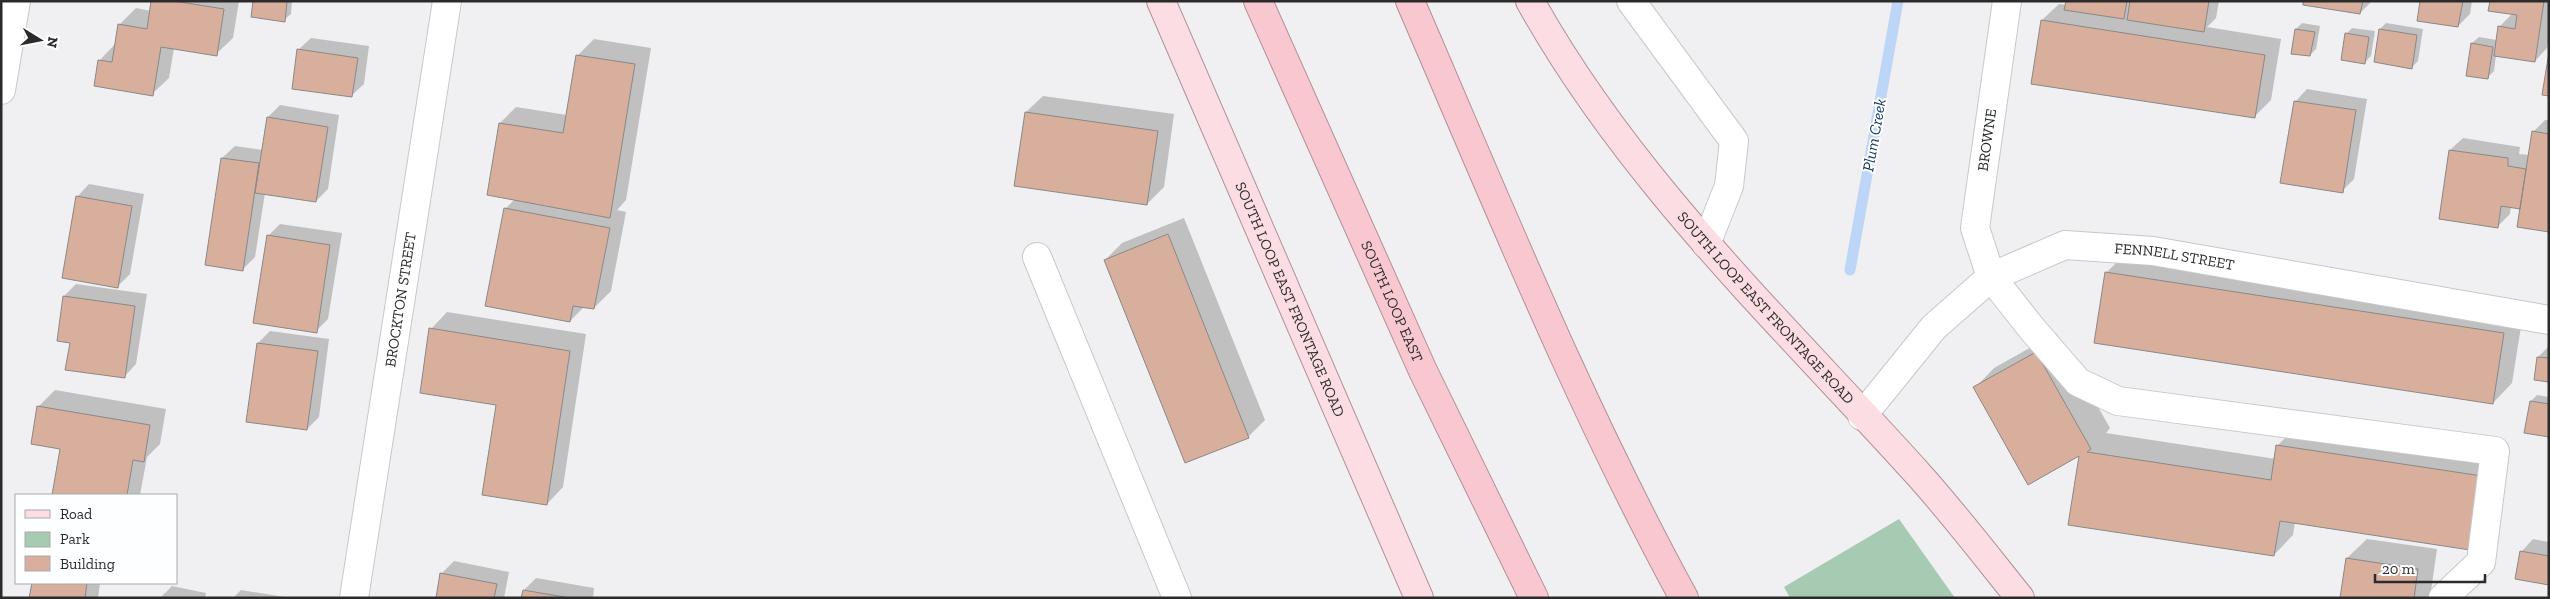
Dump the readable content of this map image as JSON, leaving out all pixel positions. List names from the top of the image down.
{
  "streets": {
    "highway": ["SOUTH LOOP EAST"],
    "main road": ["SOUTH LOOP EAST FRONTAGE ROAD"],
    "street": ["BROWNE", "FENNELL STREET", "BROCKTON STREET"]
  },
  "crossings": [
    ["BROWNE", "FENNELL STREET"],
    ["FENNELL STREET", "SOUTH LOOP EAST FRONTAGE ROAD"]
  ],
  "water": ["Plum Creek"],
  "legend": ["Road", "Park", "Building"],
  "scale_bar": "20 m",
  "north": "right"
}
